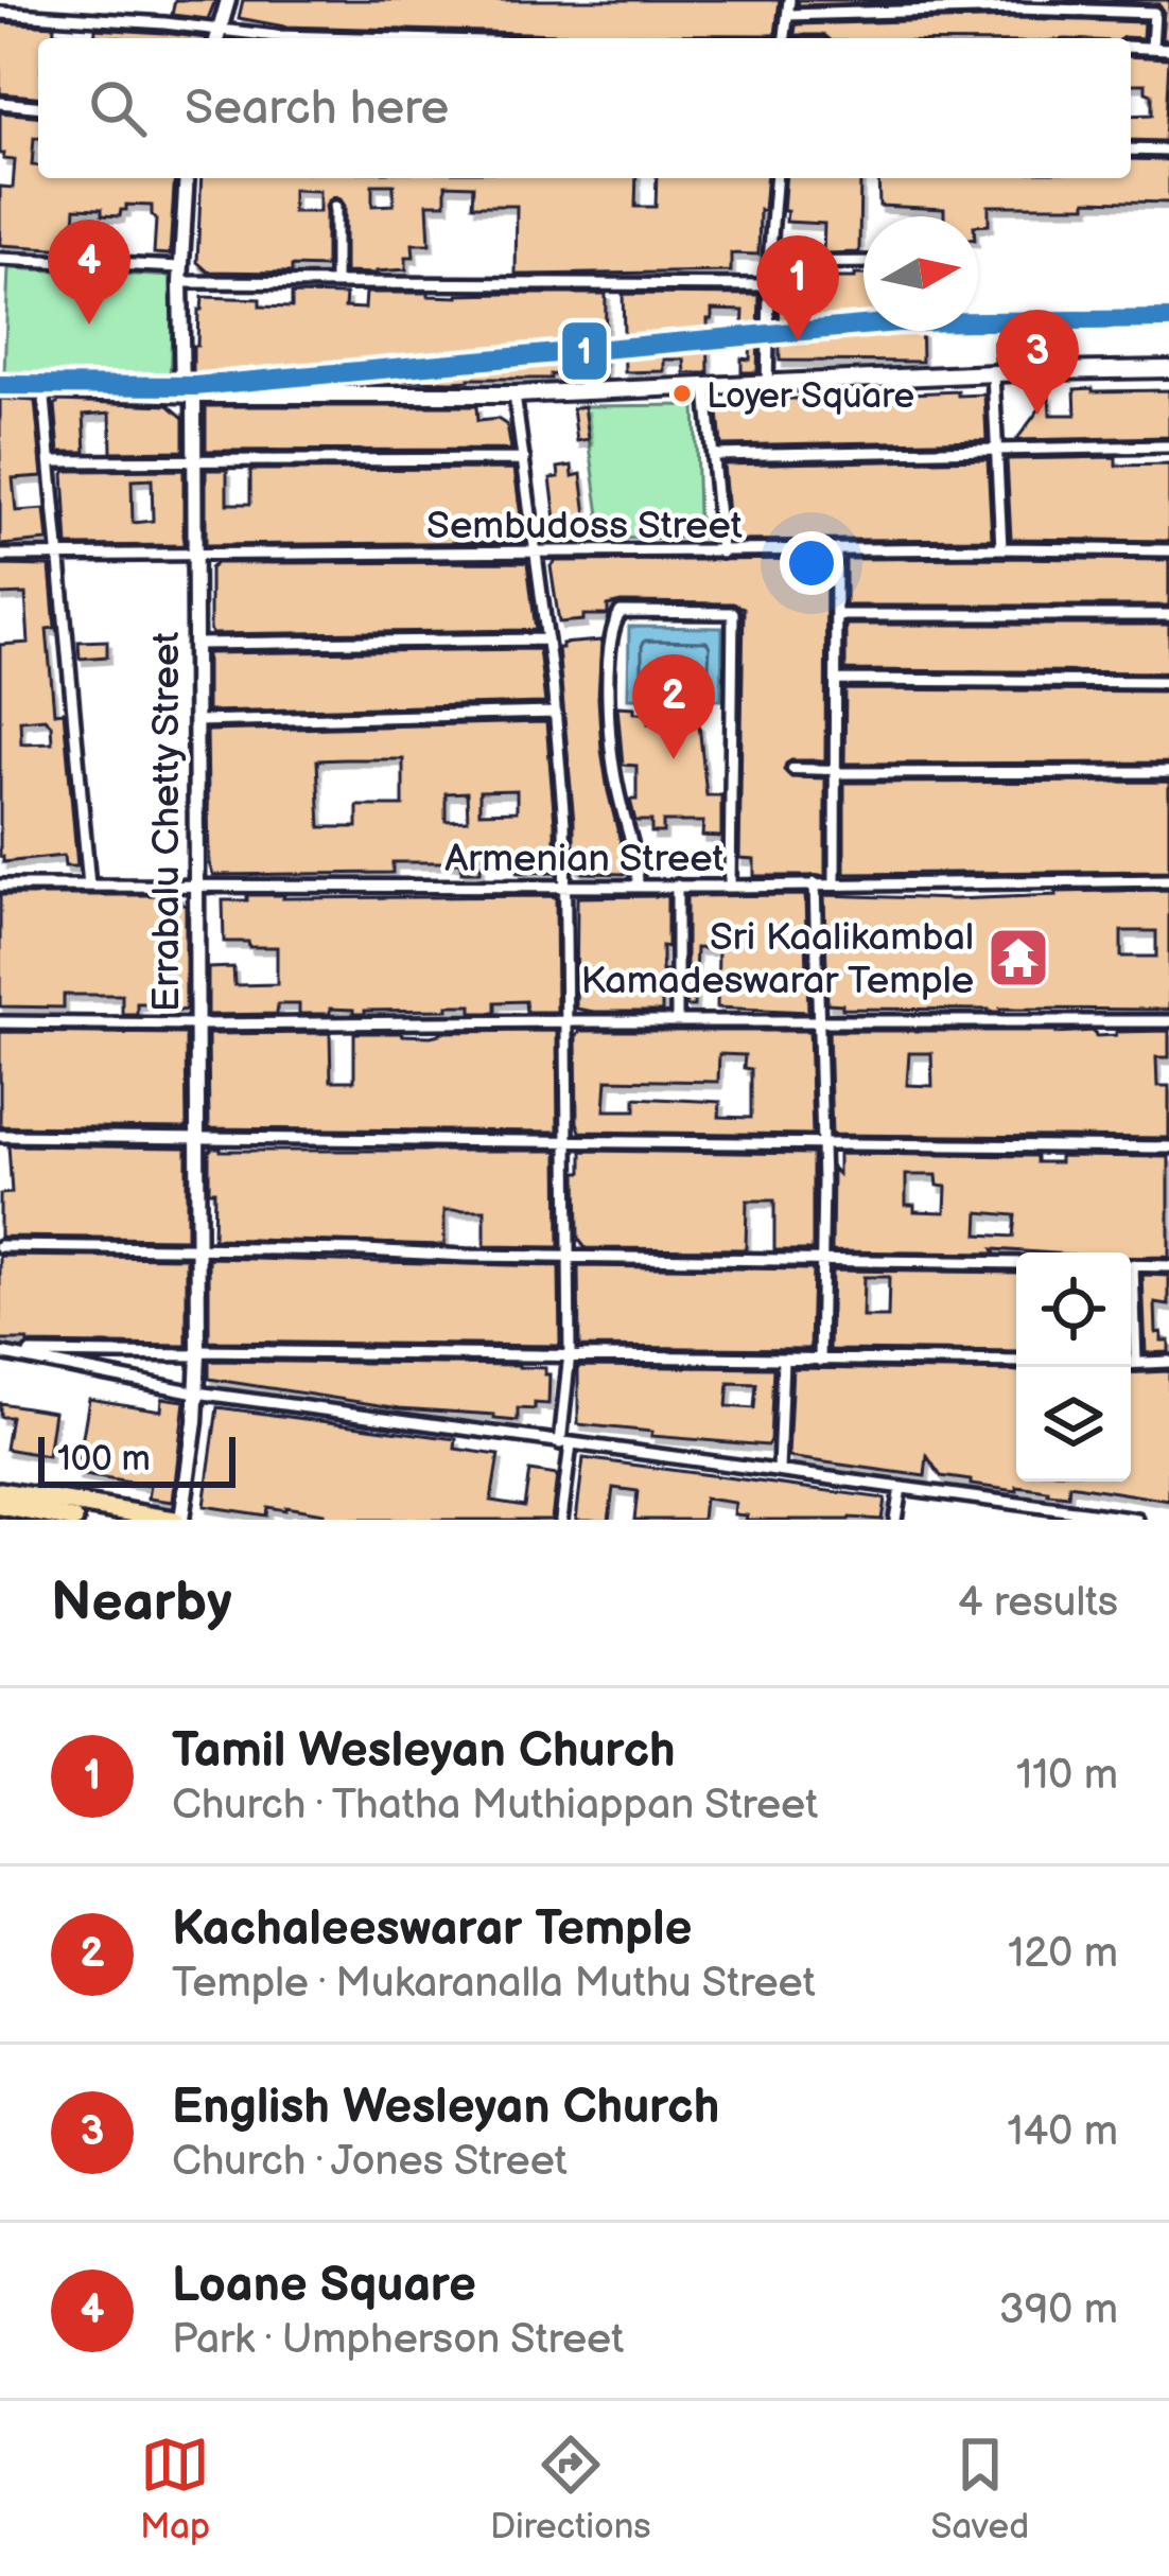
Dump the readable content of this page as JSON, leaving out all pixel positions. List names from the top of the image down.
{
  "streets": {
    "street": ["Sembudoss Street", "Errabalu Chetty Street", "Armenian Street"]
  },
  "crossings": [
    ["Sembudoss Street", "Errabalu Chetty Street"],
    ["Errabalu Chetty Street", "Armenian Street"]
  ],
  "places": {
    "other": ["Loyer Square"],
    "temple": ["Sri Kaalikambal Kamadeswarar Temple"]
  },
  "lines": ["transit line 1"],
  "scale_bar": "100 m",
  "north": "right",
  "page": {
    "search": "Search here",
    "pins": [
      "4",
      "1",
      "3",
      "2"
    ],
    "scale": "100 m",
    "heading": ["Nearby", "4 results"],
    "list": [
      {
        "mark": "1",
        "name": "Tamil Wesleyan Church",
        "note": "Church · Thatha Muthiappan Street",
        "value": "110 m"
      },
      {
        "mark": "2",
        "name": "Kachaleeswarar Temple",
        "note": "Temple · Mukaranalla Muthu Street",
        "value": "120 m"
      },
      {
        "mark": "3",
        "name": "English Wesleyan Church",
        "note": "Church · Jones Street",
        "value": "140 m"
      },
      {
        "mark": "4",
        "name": "Loane Square",
        "note": "Park · Umpherson Street",
        "value": "390 m"
      }
    ],
    "nav": ["Map", "Directions", "Saved"]
  }
}
